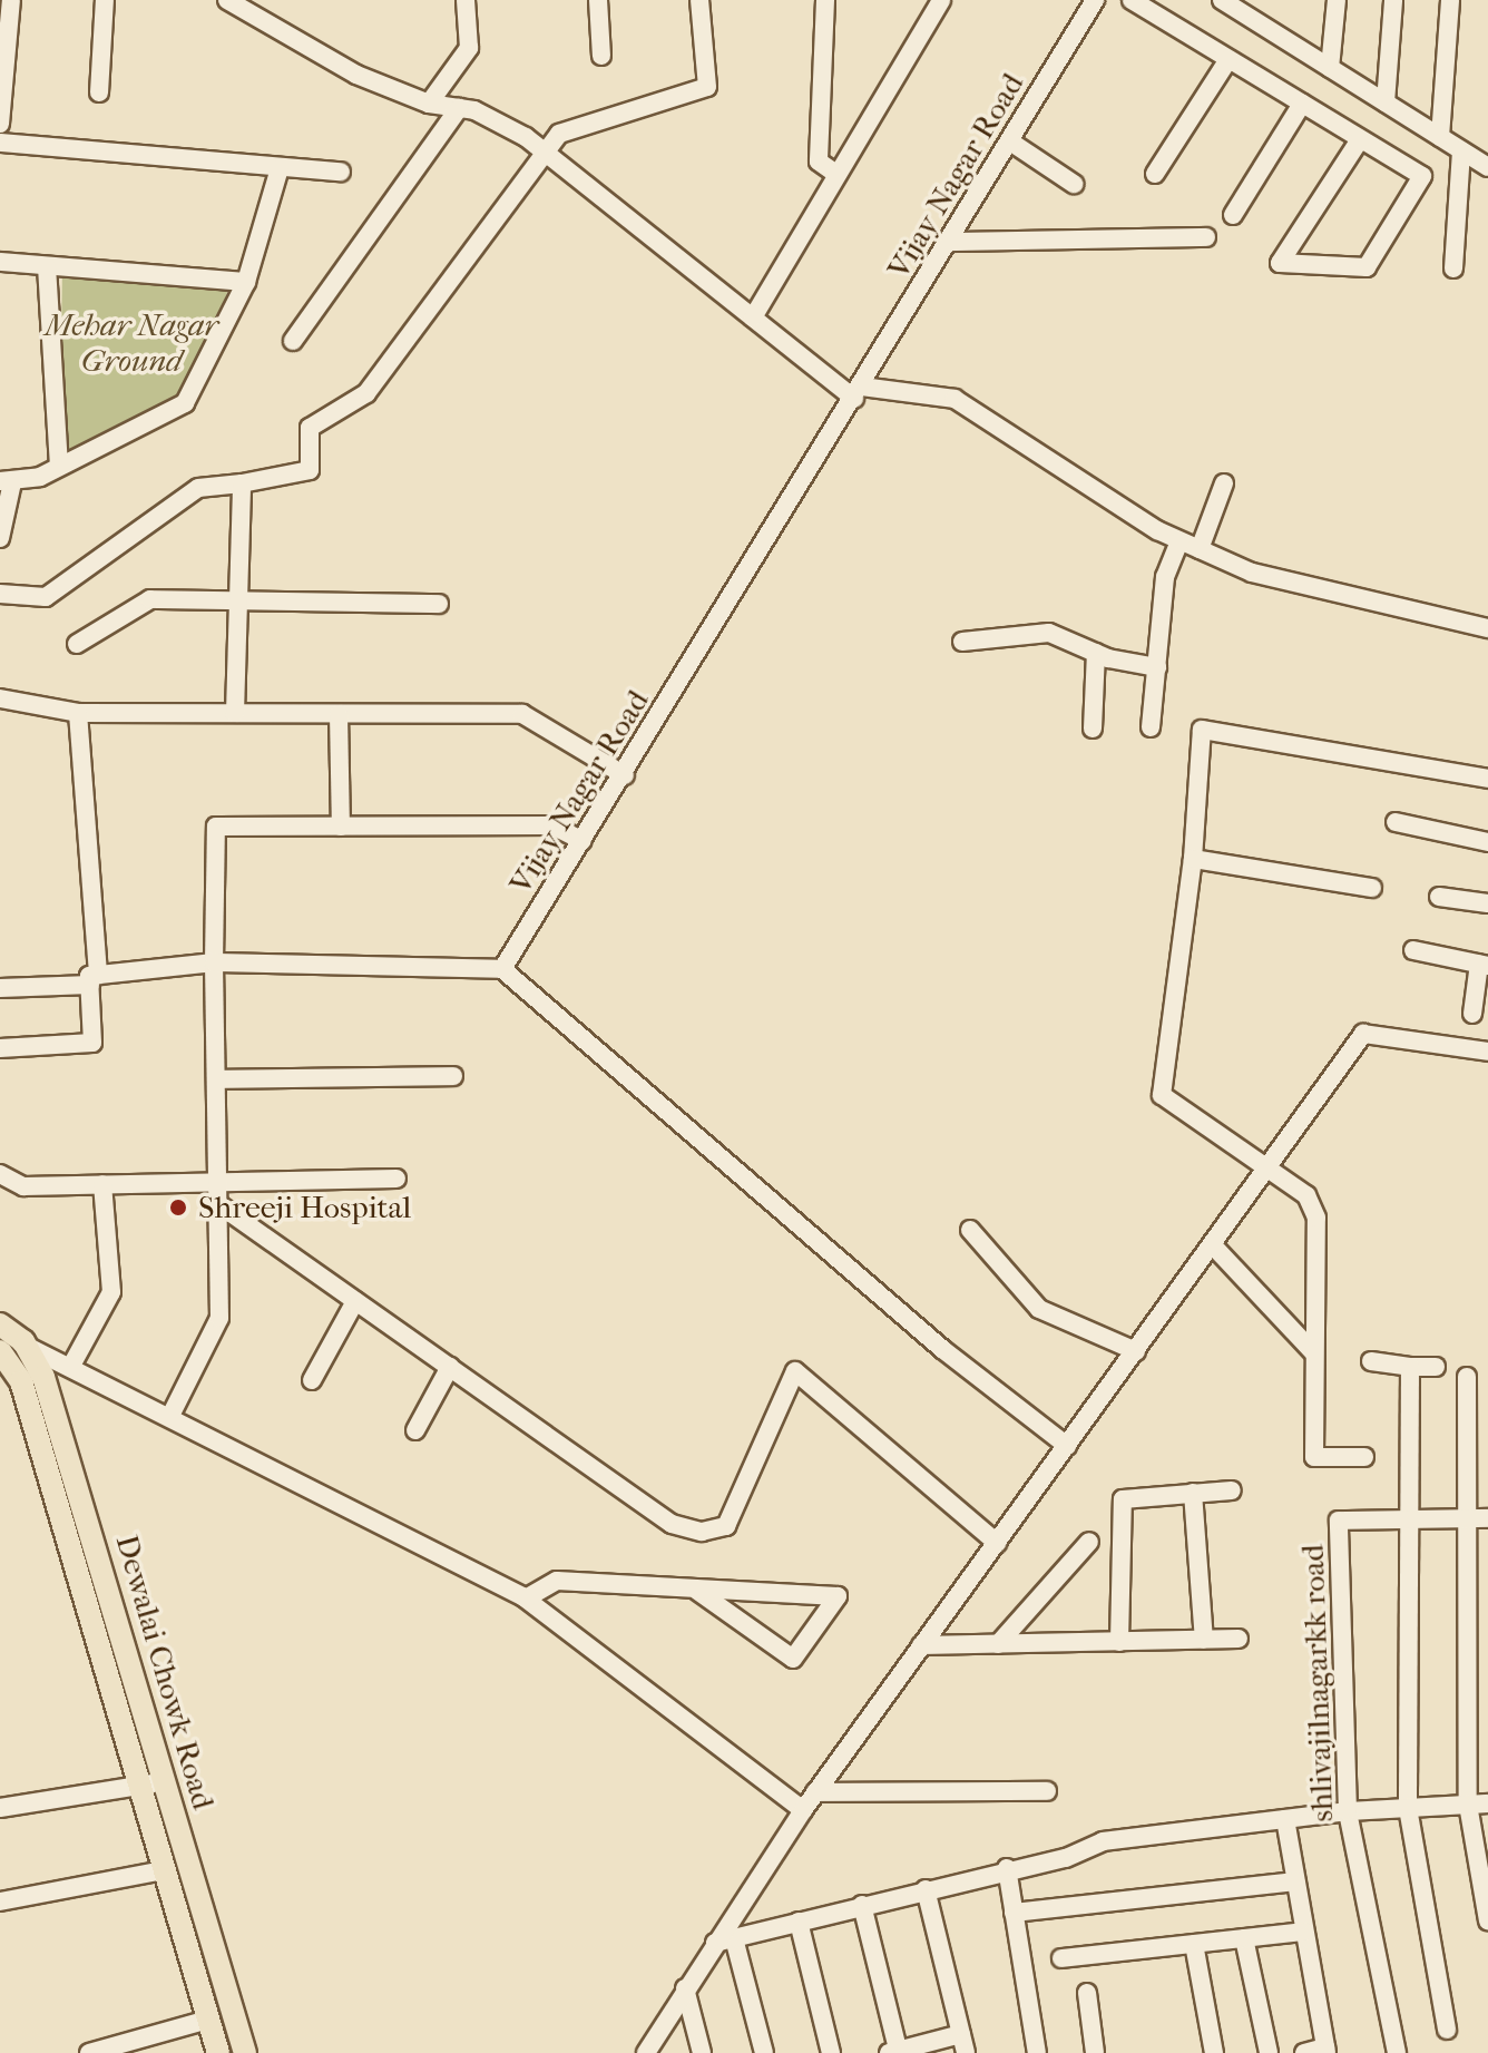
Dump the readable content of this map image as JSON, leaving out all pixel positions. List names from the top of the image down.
{
  "streets": {
    "main road": ["Dewalai Chowk Road"],
    "street": ["Vijay Nagar Road", "shlivajilnagarkk road"]
  },
  "parks": ["Mehar Nagar Ground"],
  "places": ["Shreeji Hospital"]
}
